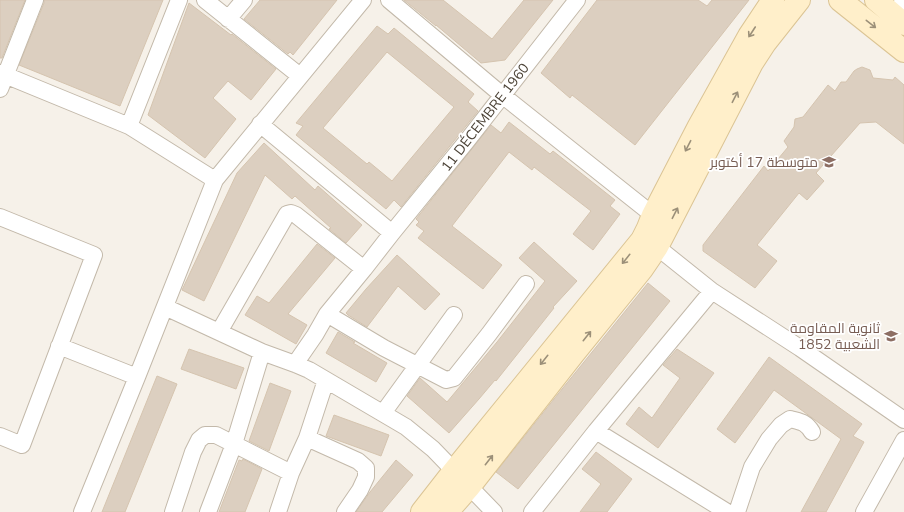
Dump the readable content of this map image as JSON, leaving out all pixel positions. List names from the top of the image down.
{
  "streets": {
    "street": ["11 DÉCEMBRE 1960"]
  },
  "places": {
    "school or university": ["متوسطة 17 أكتوبر", "ثانوية المقاومة الشعبية 1852"]
  }
}
